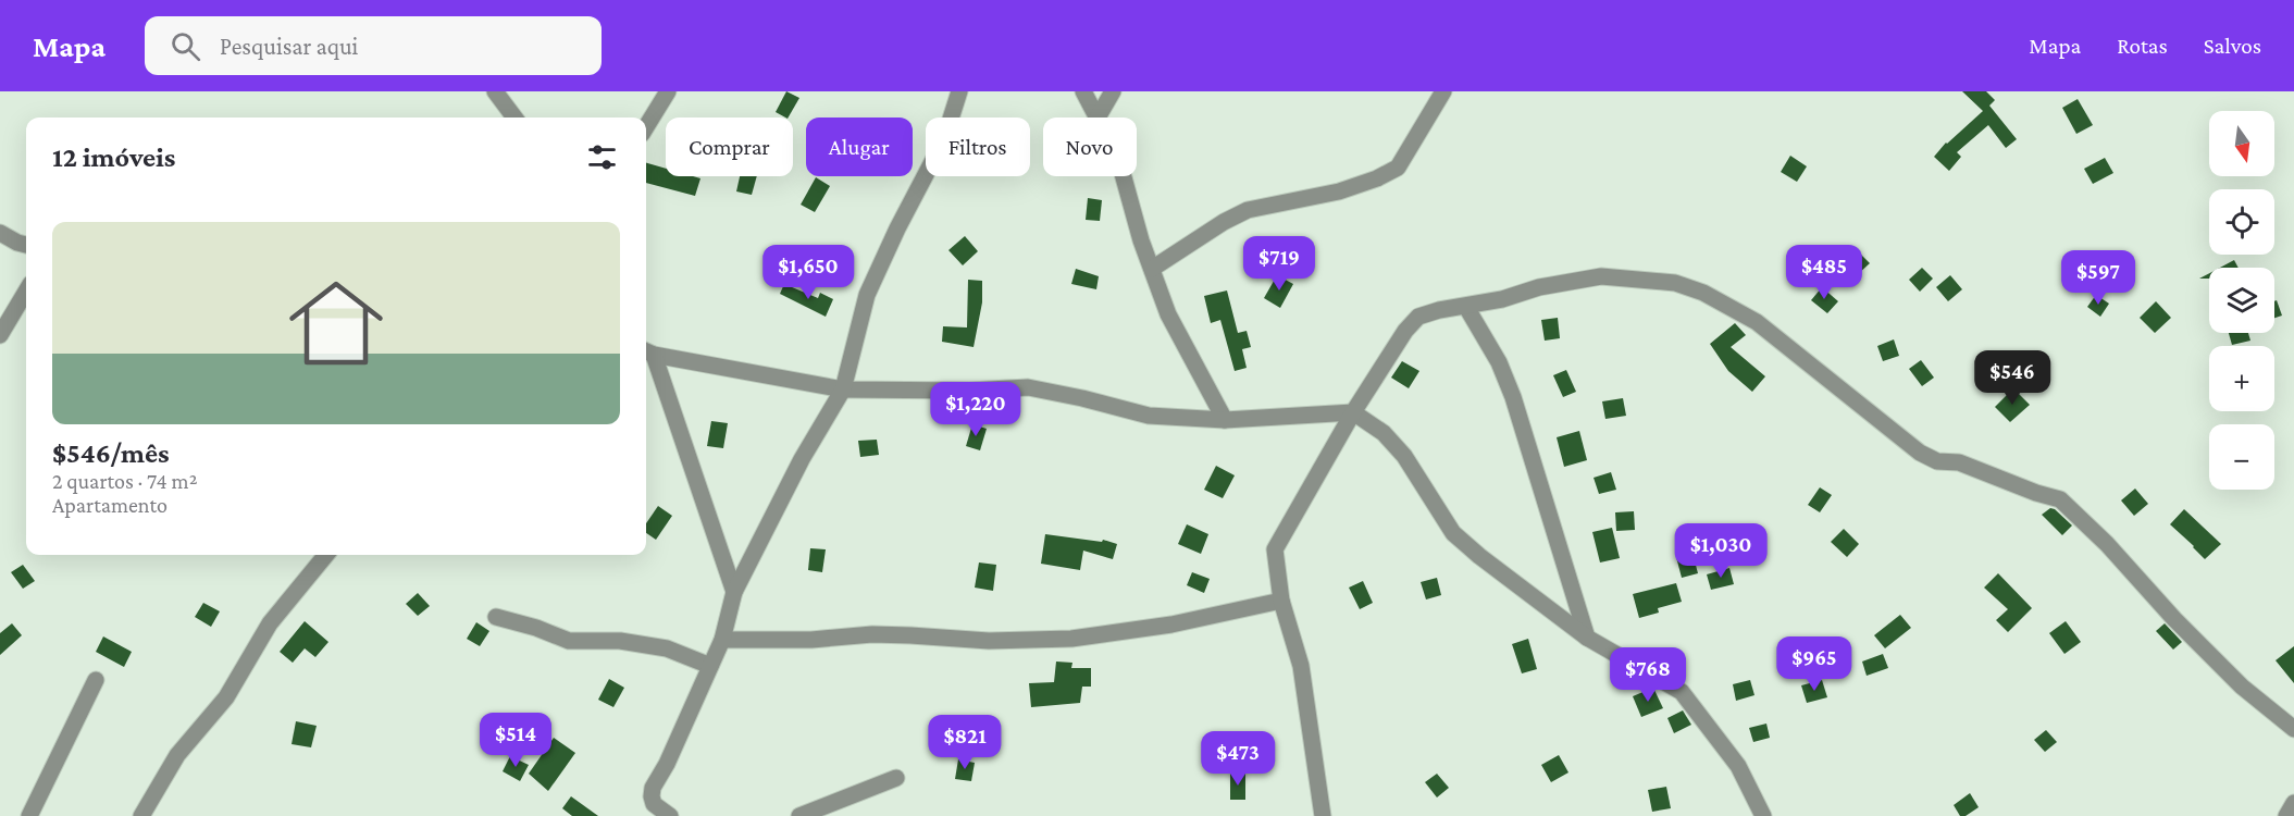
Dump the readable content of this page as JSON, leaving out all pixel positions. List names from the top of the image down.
{
  "north": "bottom",
  "page": {
    "header": "Mapa",
    "search": "Pesquisar aqui",
    "nav": ["Mapa", "Rotas", "Salvos"],
    "map_buttons": ["+", "−"],
    "chip": [
      "Comprar",
      "Alugar",
      "Filtros",
      "Novo"
    ],
    "heading": "12 imóveis",
    "list": [
      {
        "name": "$546/mês",
        "note": "2 quartos · 74 m² · Apartamento"
      }
    ],
    "price": [
      "$719",
      "$1,650",
      "$485",
      "$597",
      "$546",
      "$1,220",
      "$1,030",
      "$965",
      "$768",
      "$514",
      "$821",
      "$473"
    ]
  }
}
